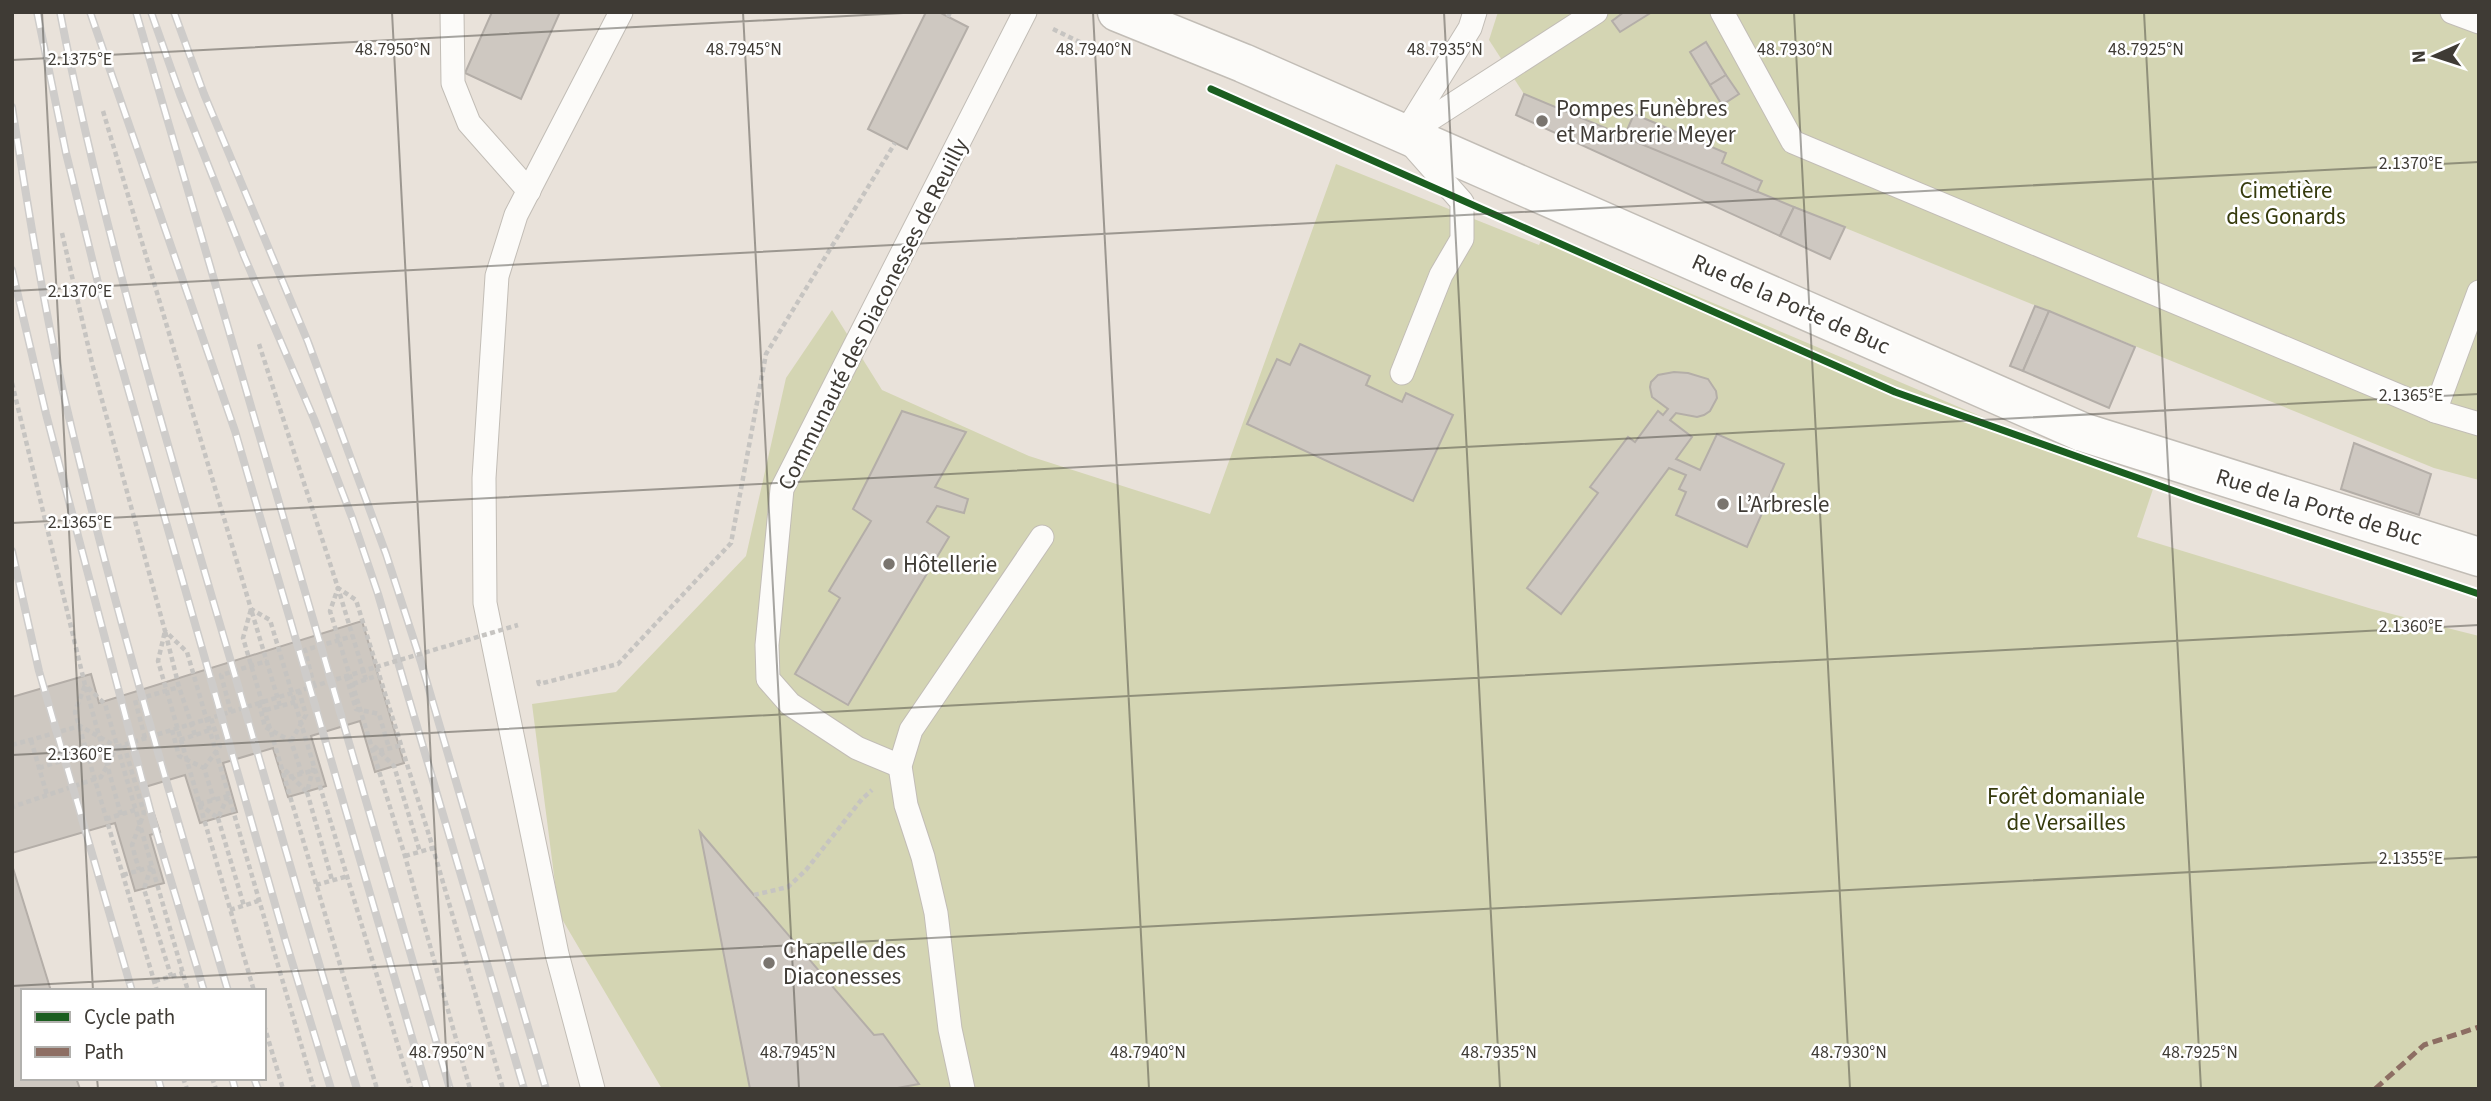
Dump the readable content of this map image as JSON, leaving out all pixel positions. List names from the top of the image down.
{
  "streets": {
    "main road": ["Rue de la Porte de Buc"],
    "lane": ["Communauté des Diaconesses de Reuilly"]
  },
  "parks": ["Cimetière des Gonards", "Forêt domaniale de Versailles"],
  "places": [
    "Pompes Funèbres et Marbrerie Meyer",
    "L’Arbresle",
    "Hôtellerie",
    "Chapelle des Diaconesses"
  ],
  "legend": ["Cycle path", "Path"],
  "north": "left",
  "coordinates": [
    "48.7950°N",
    "48.7945°N",
    "48.7940°N",
    "48.7935°N",
    "48.7930°N",
    "48.7925°N",
    "2.1375°E",
    "2.1370°E",
    "2.1365°E",
    "2.1360°E",
    "2.1355°E"
  ]
}
